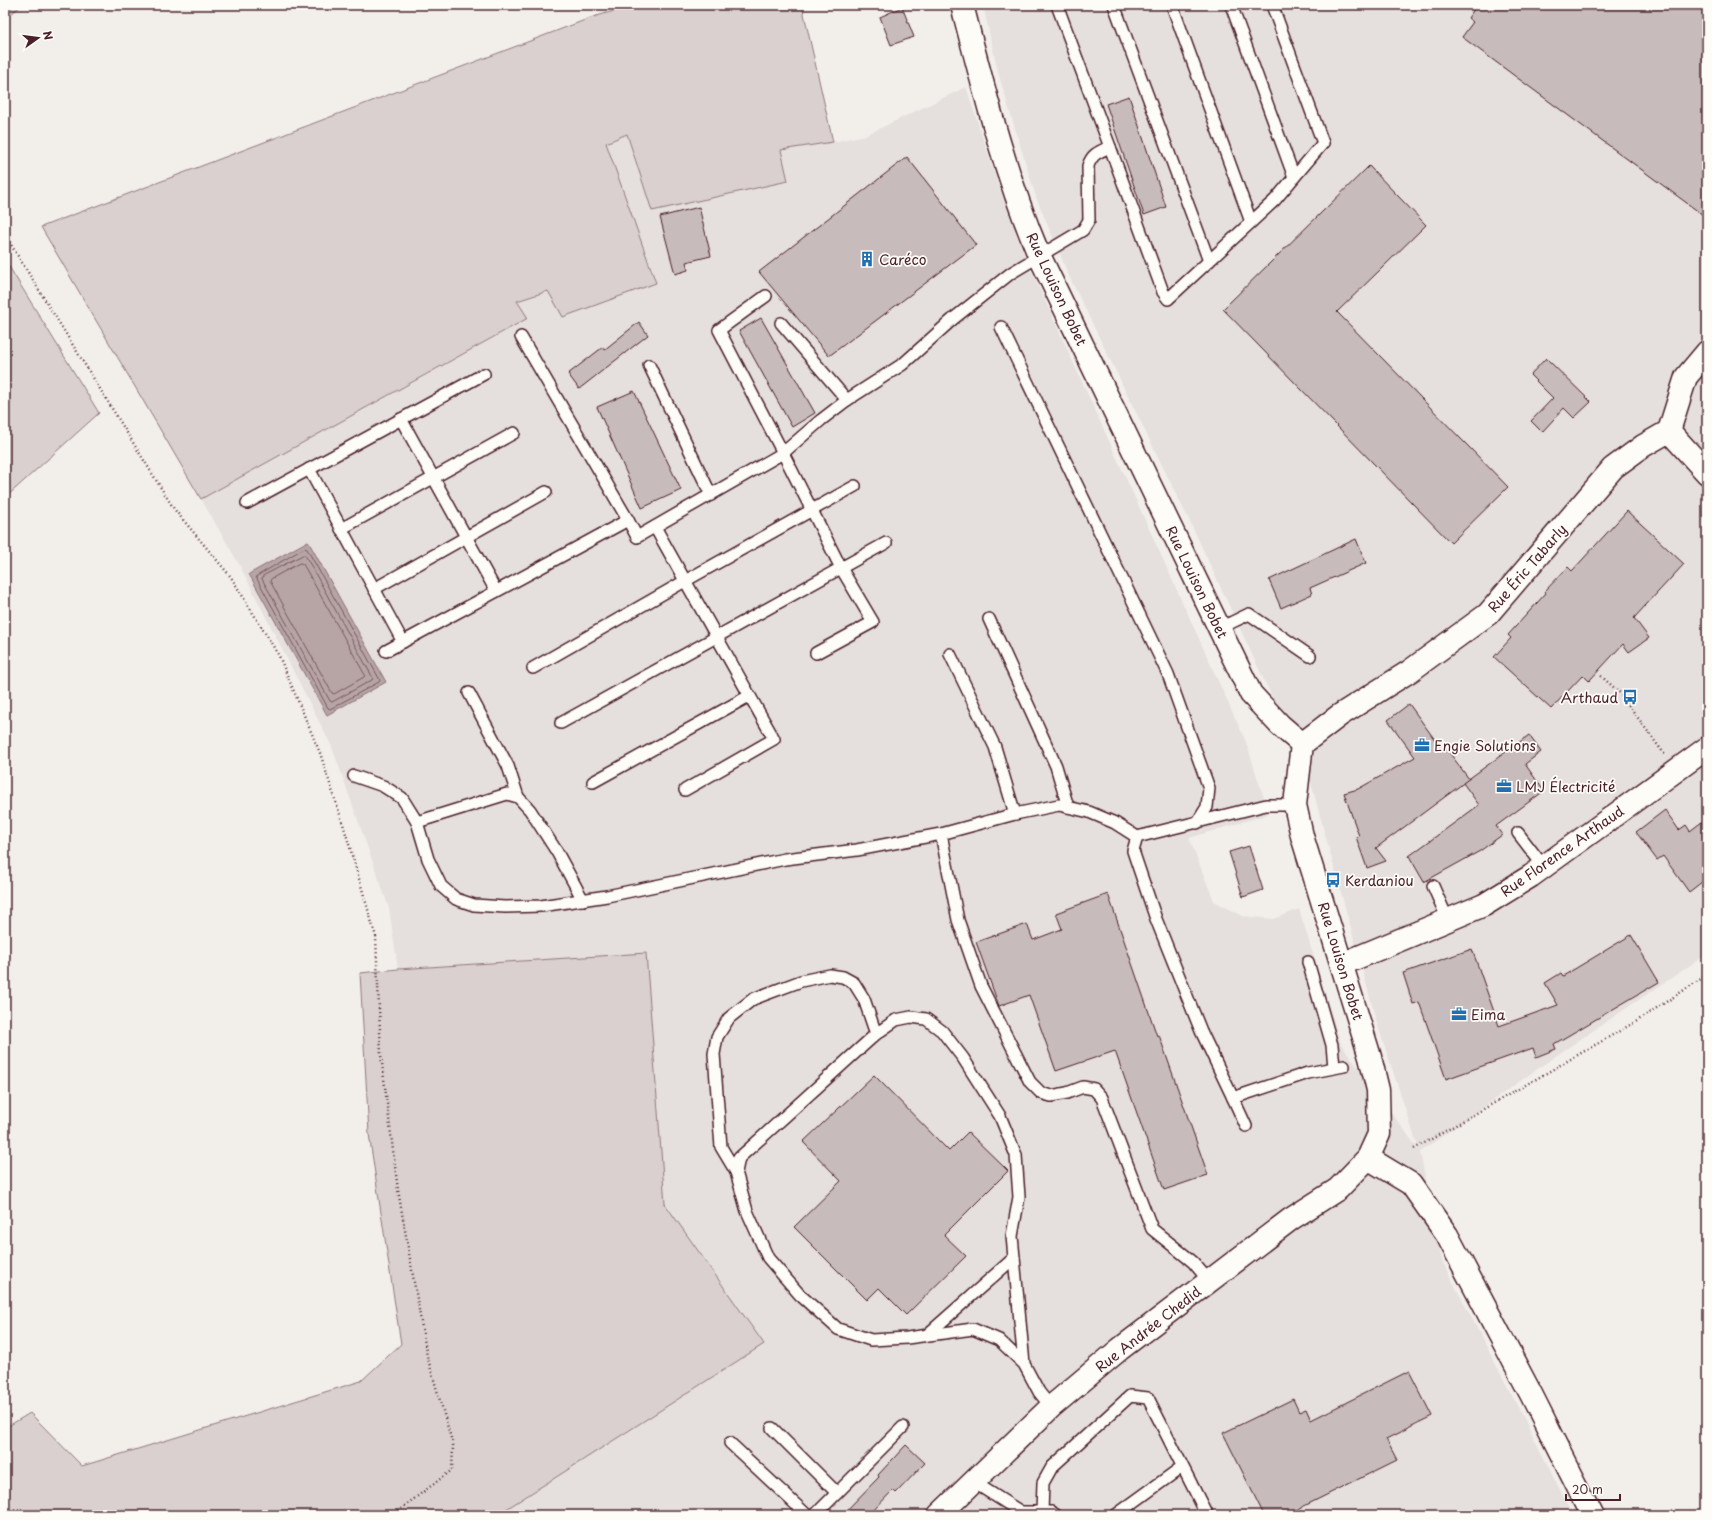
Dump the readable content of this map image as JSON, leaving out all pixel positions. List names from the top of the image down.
{
  "streets": {
    "street": [
      "Rue Louison Bobet",
      "Rue Éric Tabarly",
      "Rue Florence Arthaud",
      "Rue Andrée Chedid"
    ]
  },
  "crossings": [
    ["Rue Louison Bobet", "Rue Éric Tabarly"],
    ["Rue Louison Bobet", "Rue Florence Arthaud"],
    ["Rue Louison Bobet", "Rue Andrée Chedid"]
  ],
  "places": {
    "building": ["Caréco"],
    "bus stop": ["Arthaud", "Kerdaniou"],
    "office": ["Engie Solutions", "LMJ Électricité", "Eima"]
  },
  "scale_bar": "20 m",
  "north": "right"
}
